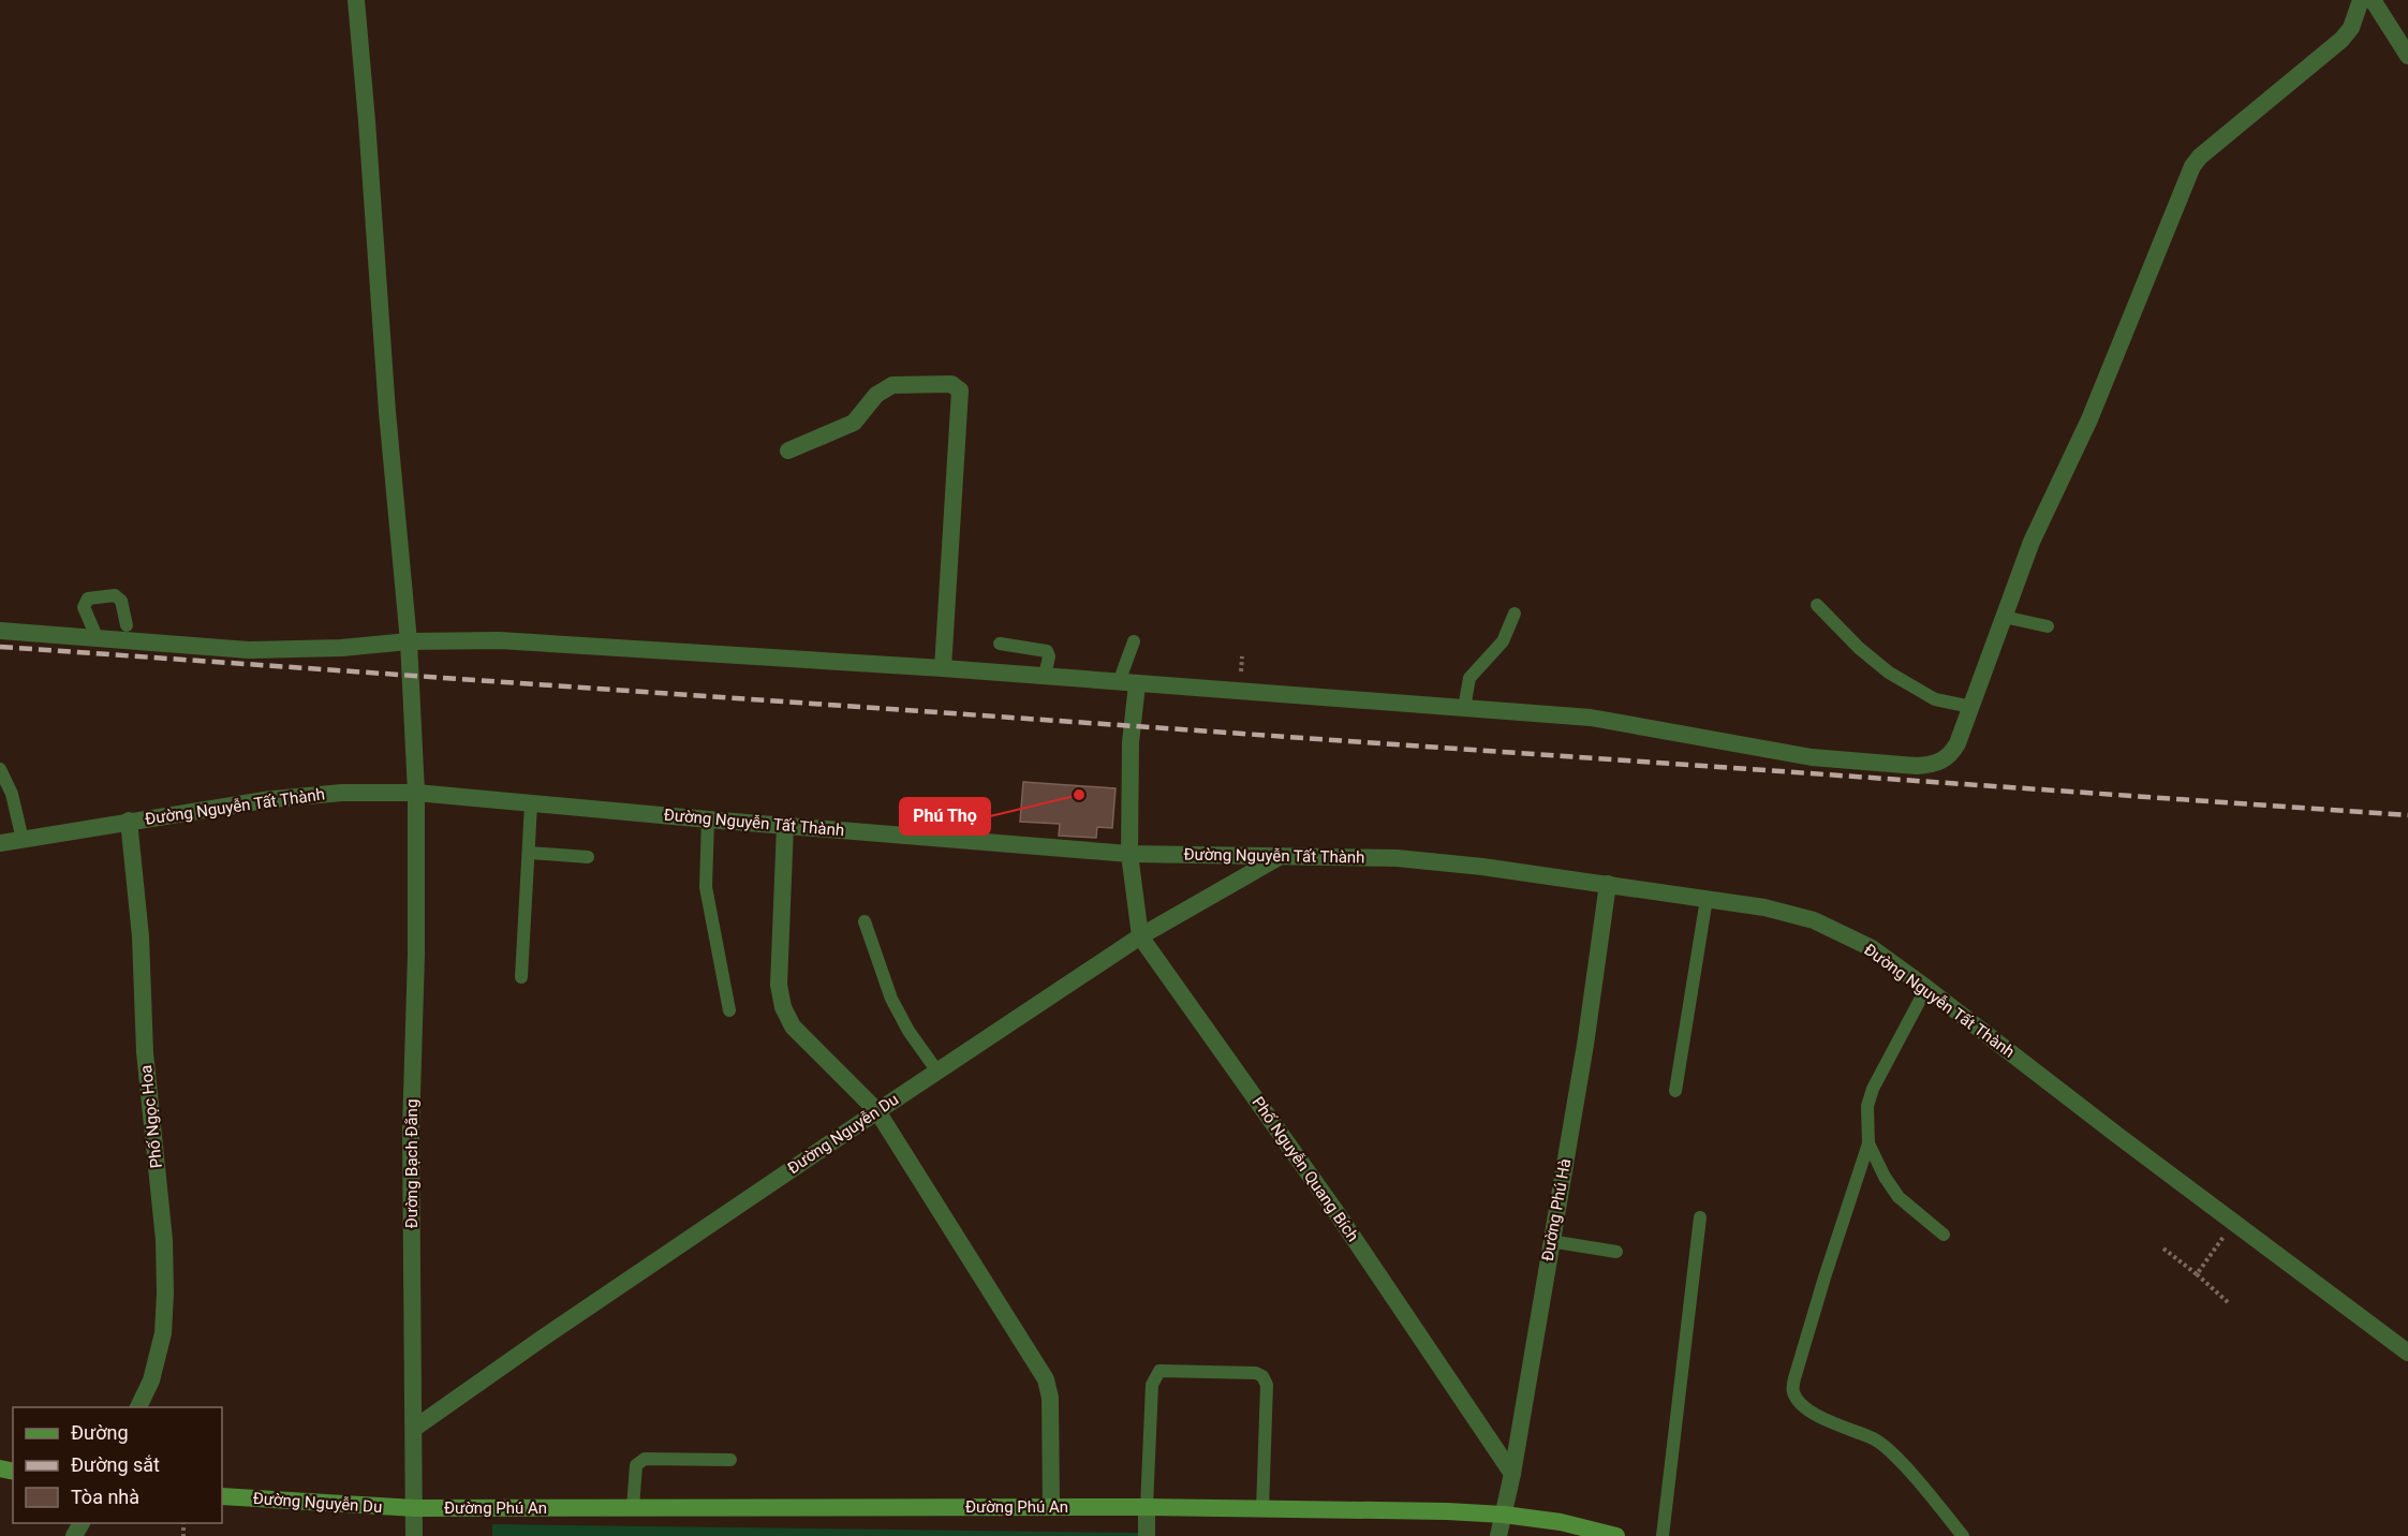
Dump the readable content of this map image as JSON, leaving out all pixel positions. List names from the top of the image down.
{
  "streets": {
    "main road": ["Đường Nguyễn Du", "Đường Phú An"],
    "street": [
      "Đường Nguyễn Tất Thành",
      "Phố Ngọc Hoa",
      "Đường Bạch Đằng",
      "Phố Nguyễn Quang Bích",
      "Đường Phú Hà"
    ]
  },
  "crossings": [
    ["Đường Nguyễn Tất Thành", "Phố Ngọc Hoa"],
    ["Đường Nguyễn Tất Thành", "Đường Nguyễn Du"],
    ["Đường Nguyễn Tất Thành", "Đường Bạch Đằng"],
    ["Đường Nguyễn Tất Thành", "Phố Nguyễn Quang Bích"],
    ["Đường Nguyễn Tất Thành", "Đường Phú Hà"],
    ["Đường Nguyễn Du", "Đường Bạch Đằng"],
    ["Đường Nguyễn Du", "Phố Nguyễn Quang Bích"],
    ["Đường Nguyễn Du", "Đường Phú An"],
    ["Đường Bạch Đằng", "Đường Phú An"],
    ["Phố Nguyễn Quang Bích", "Đường Phú Hà"],
    ["Đường Phú Hà", "Đường Phú An"]
  ],
  "places": ["Phú Thọ"],
  "legend": ["Đường", "Đường sắt", "Tòa nhà"]
}
